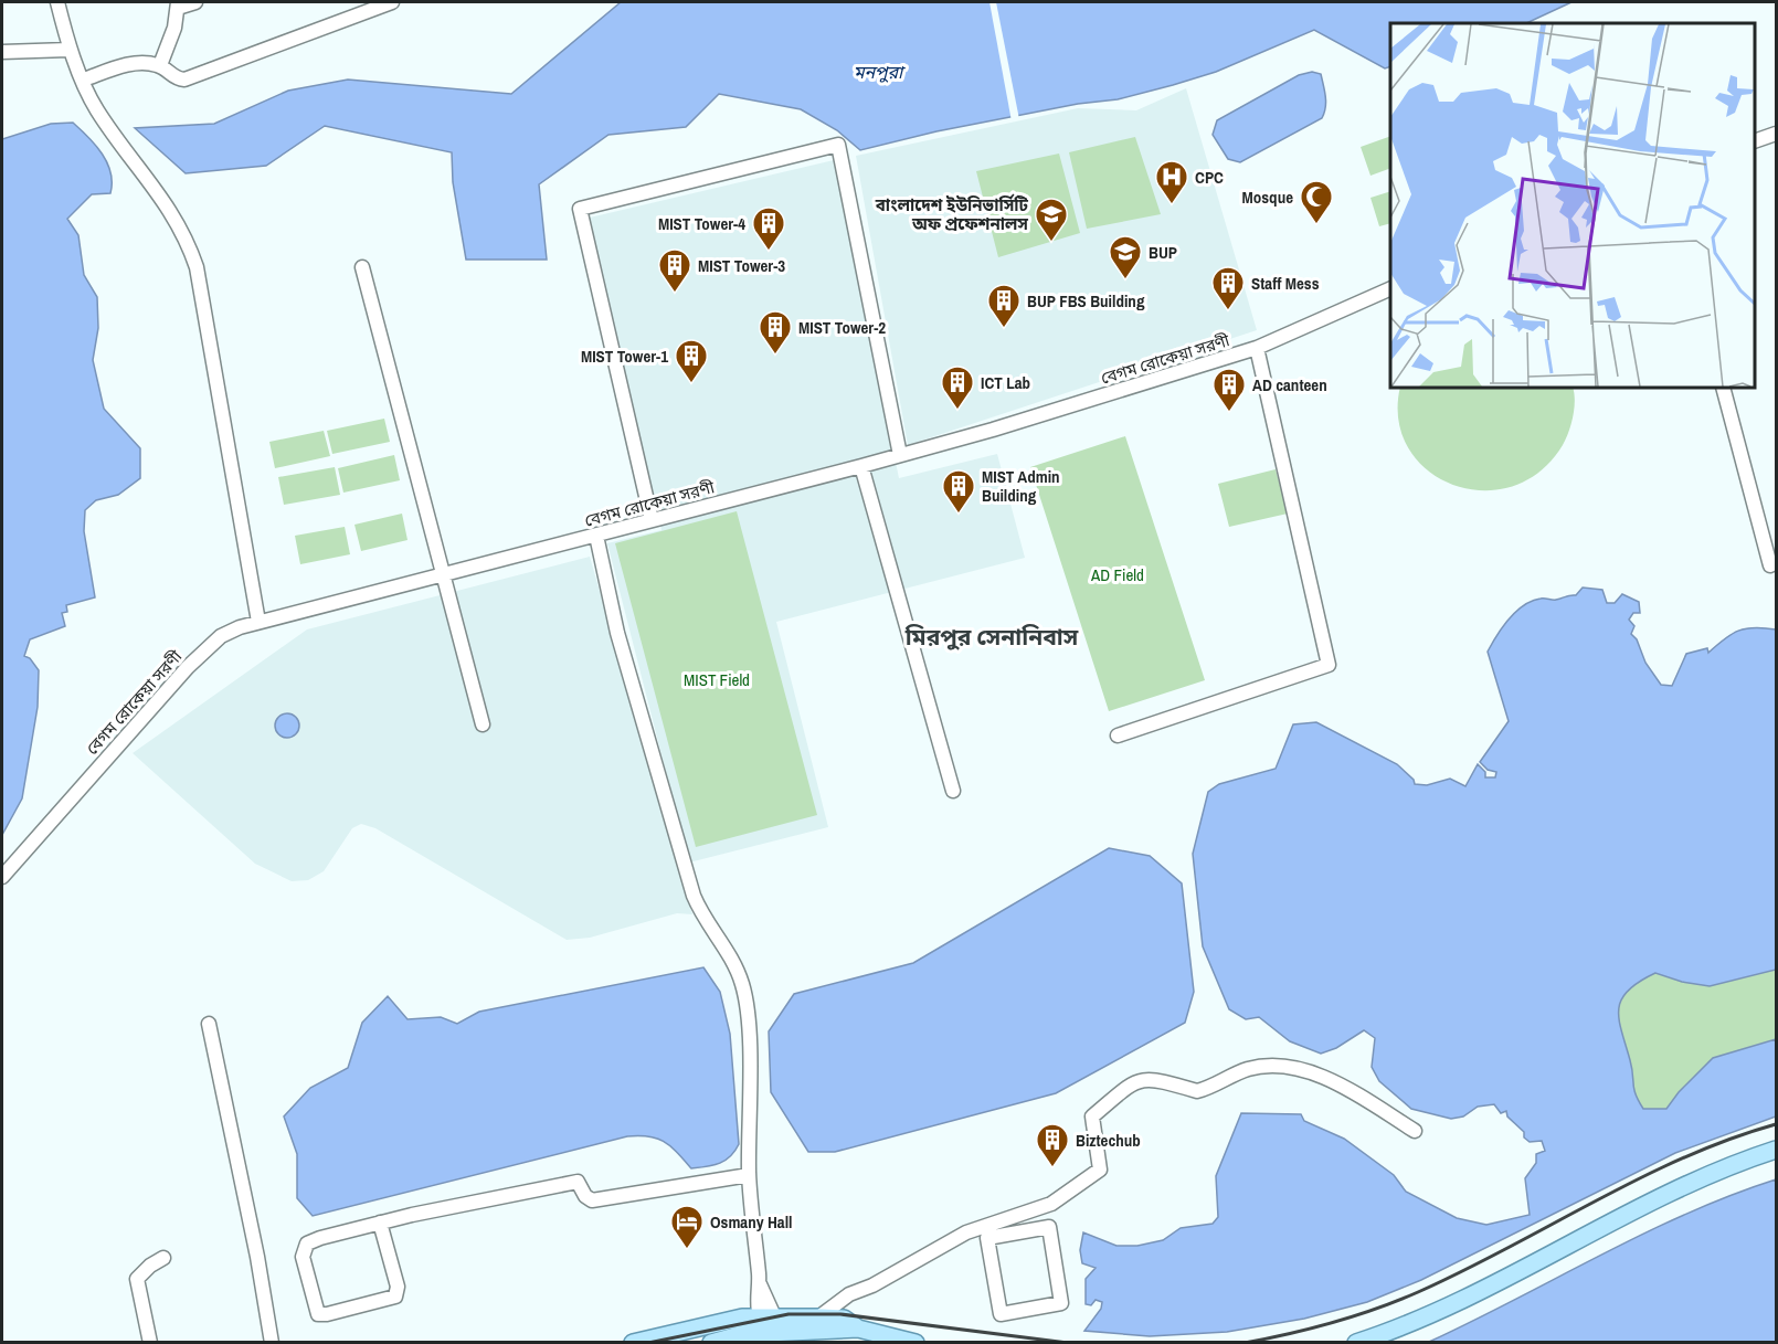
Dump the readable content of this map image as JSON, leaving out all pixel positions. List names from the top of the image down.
{
  "streets": {
    "street": ["বেগম রোকেয়া সরণী"]
  },
  "districts": ["মিরপুর সেনানিবাস"],
  "water": ["মনপুরা"],
  "parks": ["AD Field", "MIST Field"],
  "places": {
    "hospital": ["CPC"],
    "mosque": ["Mosque"],
    "school or university": ["বাংলাদেশ ইউনিভার্সিটি অফ প্রফেশনালস", "BUP"],
    "building": [
      "MIST Tower-4",
      "MIST Tower-3",
      "Staff Mess",
      "BUP FBS Building",
      "MIST Tower-2",
      "MIST Tower-1",
      "ICT Lab",
      "AD canteen",
      "MIST Admin Building",
      "Biztechub"
    ],
    "hotel": ["Osmany Hall"]
  }
}
